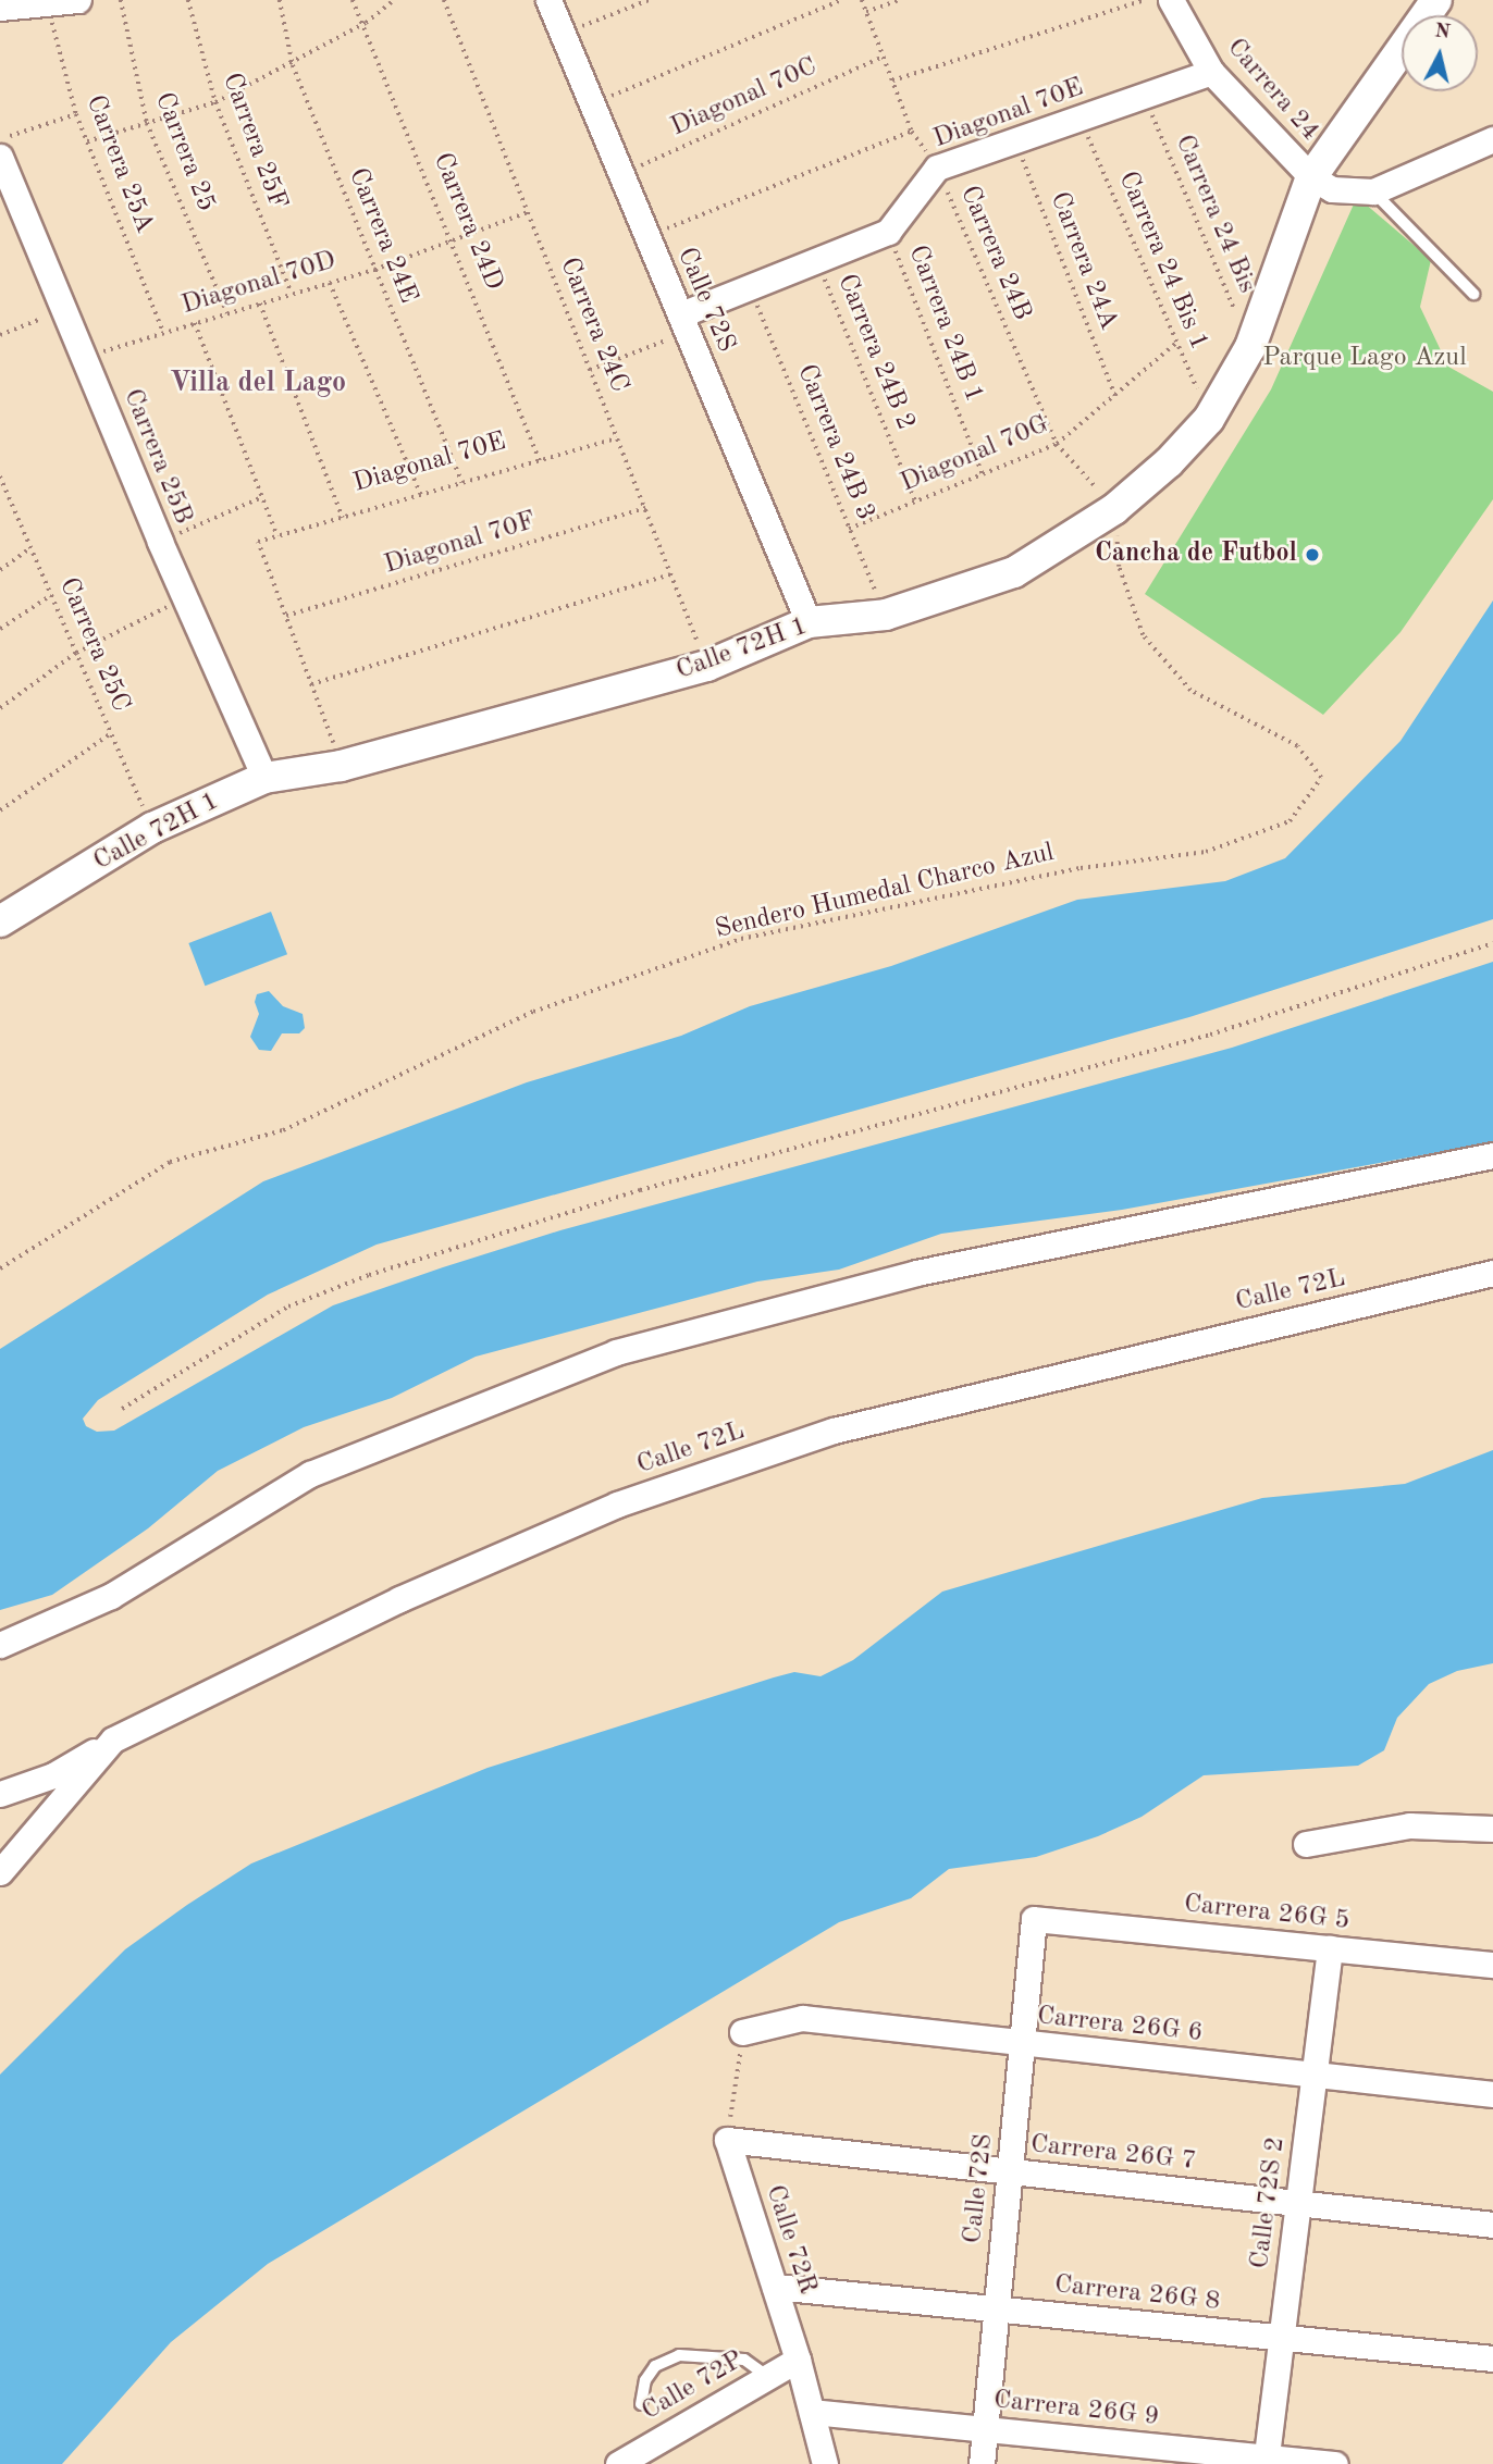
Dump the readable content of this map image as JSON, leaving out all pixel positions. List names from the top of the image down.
{
  "streets": {
    "street": [
      "Carrera 24",
      "Diagonal 70E",
      "Calle 72S",
      "Carrera 25B",
      "Calle 72H 1",
      "Calle 72L",
      "Carrera 26G 5",
      "Carrera 26G 6",
      "Carrera 26G 7",
      "Calle 72S 2",
      "Calle 72R",
      "Carrera 26G 8",
      "Calle 72P",
      "Carrera 26G 9"
    ],
    "path": [
      "Diagonal 70C",
      "Carrera 25F",
      "Carrera 25",
      "Carrera 25A",
      "Carrera 24 Bis",
      "Carrera 24D",
      "Carrera 24E",
      "Carrera 24B",
      "Carrera 24A",
      "Carrera 24 Bis 1",
      "Diagonal 70D",
      "Carrera 24B 1",
      "Carrera 24C",
      "Carrera 24B 2",
      "Carrera 24B 3",
      "Diagonal 70G",
      "Diagonal 70F",
      "Carrera 25C",
      "Sendero Humedal Charco Azul"
    ]
  },
  "crossings": [
    ["Carrera 24", "Diagonal 70E"],
    ["Carrera 24", "Calle 72H 1"],
    ["Diagonal 70C", "Carrera 24B"],
    ["Diagonal 70C", "Calle 72S"],
    ["Diagonal 70E", "Carrera 24 Bis"],
    ["Diagonal 70E", "Carrera 24D"],
    ["Diagonal 70E", "Carrera 24E"],
    ["Diagonal 70E", "Carrera 24B"],
    ["Diagonal 70E", "Carrera 24A"],
    ["Diagonal 70E", "Carrera 24 Bis 1"],
    ["Diagonal 70E", "Calle 72S"],
    ["Diagonal 70E", "Carrera 24B 1"],
    ["Diagonal 70E", "Carrera 24C"],
    ["Diagonal 70E", "Diagonal 70F"],
    ["Carrera 25F", "Diagonal 70D"],
    ["Carrera 25", "Diagonal 70D"],
    ["Carrera 25A", "Diagonal 70D"],
    ["Carrera 24 Bis", "Calle 72H 1"],
    ["Carrera 24D", "Diagonal 70D"],
    ["Carrera 24E", "Diagonal 70D"],
    ["Carrera 24B", "Diagonal 70G"],
    ["Carrera 24B", "Calle 72H 1"],
    ["Carrera 24B", "Sendero Humedal Charco Azul"],
    ["Carrera 24A", "Diagonal 70G"],
    ["Carrera 24 Bis 1", "Diagonal 70G"],
    ["Carrera 24 Bis 1", "Calle 72H 1"],
    ["Diagonal 70D", "Carrera 24C"],
    ["Diagonal 70D", "Carrera 25B"],
    ["Calle 72S", "Calle 72H 1"],
    ["Calle 72S", "Carrera 26G 5"],
    ["Calle 72S", "Carrera 26G 6"],
    ["Calle 72S", "Carrera 26G 7"],
    ["Calle 72S", "Carrera 26G 8"],
    ["Calle 72S", "Carrera 26G 9"],
    ["Carrera 24B 1", "Diagonal 70G"],
    ["Carrera 24C", "Diagonal 70F"],
    ["Carrera 24C", "Calle 72H 1"],
    ["Carrera 24B 2", "Diagonal 70G"],
    ["Carrera 24B 3", "Diagonal 70G"],
    ["Carrera 24B 3", "Calle 72H 1"],
    ["Carrera 25B", "Calle 72H 1"],
    ["Carrera 25C", "Calle 72H 1"],
    ["Calle 72H 1", "Sendero Humedal Charco Azul"],
    ["Carrera 26G 5", "Calle 72S 2"],
    ["Carrera 26G 6", "Calle 72S 2"],
    ["Carrera 26G 7", "Calle 72S 2"],
    ["Carrera 26G 7", "Calle 72R"],
    ["Calle 72S 2", "Carrera 26G 8"],
    ["Calle 72S 2", "Carrera 26G 9"],
    ["Calle 72R", "Carrera 26G 8"],
    ["Calle 72R", "Calle 72P"],
    ["Calle 72R", "Carrera 26G 9"]
  ],
  "districts": ["Villa del Lago"],
  "parks": ["Parque Lago Azul"],
  "places": ["Cancha de Futbol"],
  "north": "top"
}
